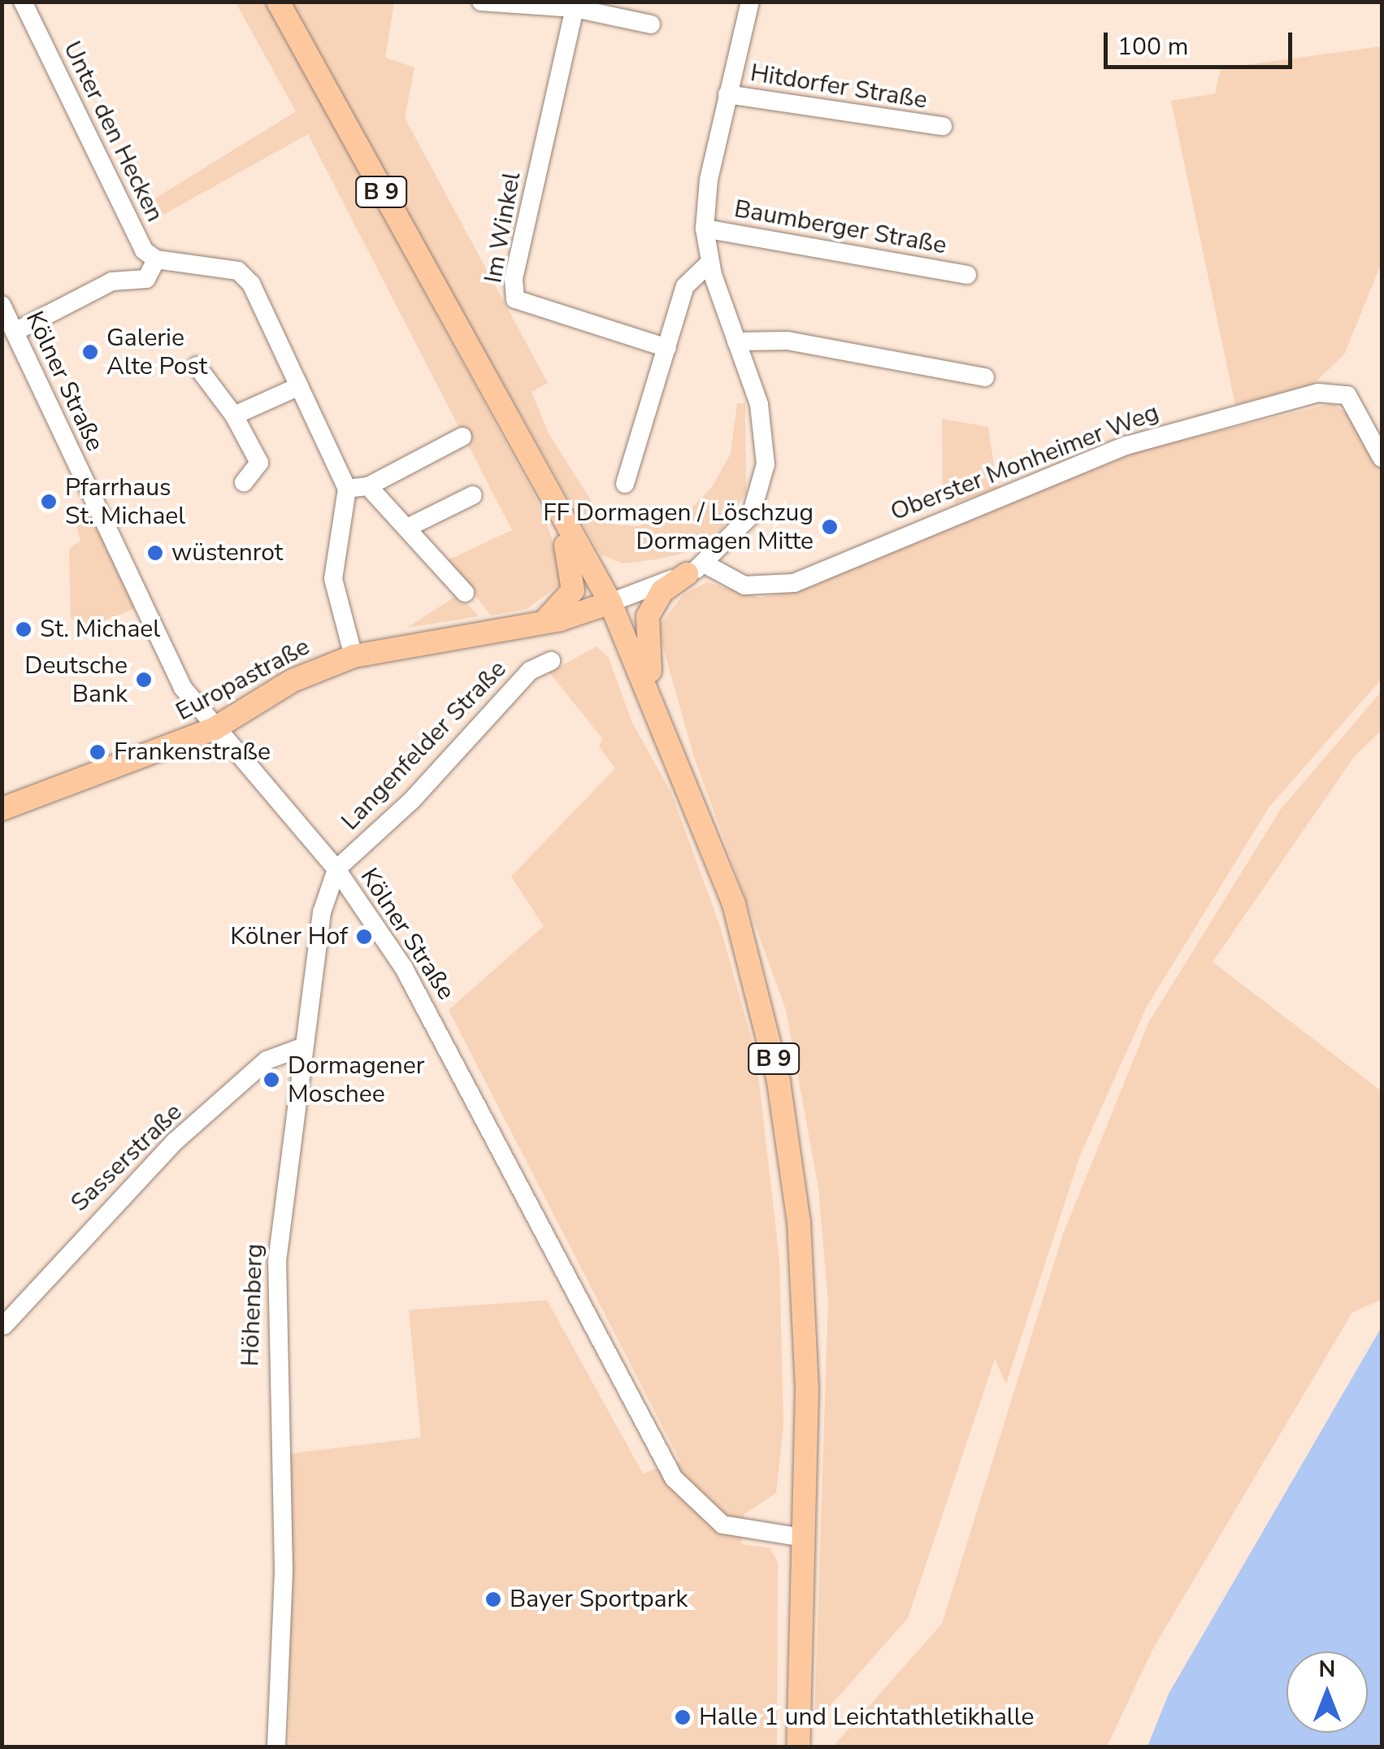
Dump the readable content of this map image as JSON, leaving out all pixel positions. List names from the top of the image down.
{
  "streets": {
    "main road": ["B 9", "Europastraße"],
    "street": [
      "Hitdorfer Straße",
      "Unter den Hecken",
      "Im Winkel",
      "Baumberger Straße",
      "Kölner Straße",
      "Oberster Monheimer Weg",
      "Langenfelder Straße",
      "Sasserstraße",
      "Höhenberg"
    ]
  },
  "crossings": [
    ["B 9", "Kölner Straße"],
    ["B 9", "Europastraße"],
    ["Kölner Straße", "Europastraße"],
    ["Kölner Straße", "Langenfelder Straße"],
    ["Kölner Straße", "Höhenberg"],
    ["Langenfelder Straße", "Höhenberg"],
    ["Sasserstraße", "Höhenberg"]
  ],
  "places": [
    "Galerie Alte Post",
    "Pfarrhaus St. Michael",
    "FF Dormagen / Löschzug Dormagen Mitte",
    "wüstenrot",
    "St. Michael",
    "Deutsche Bank",
    "Frankenstraße",
    "Kölner Hof",
    "Dormagener Moschee",
    "Bayer Sportpark",
    "Halle 1 und Leichtathletikhalle"
  ],
  "scale_bar": "100 m",
  "north": "top"
}
